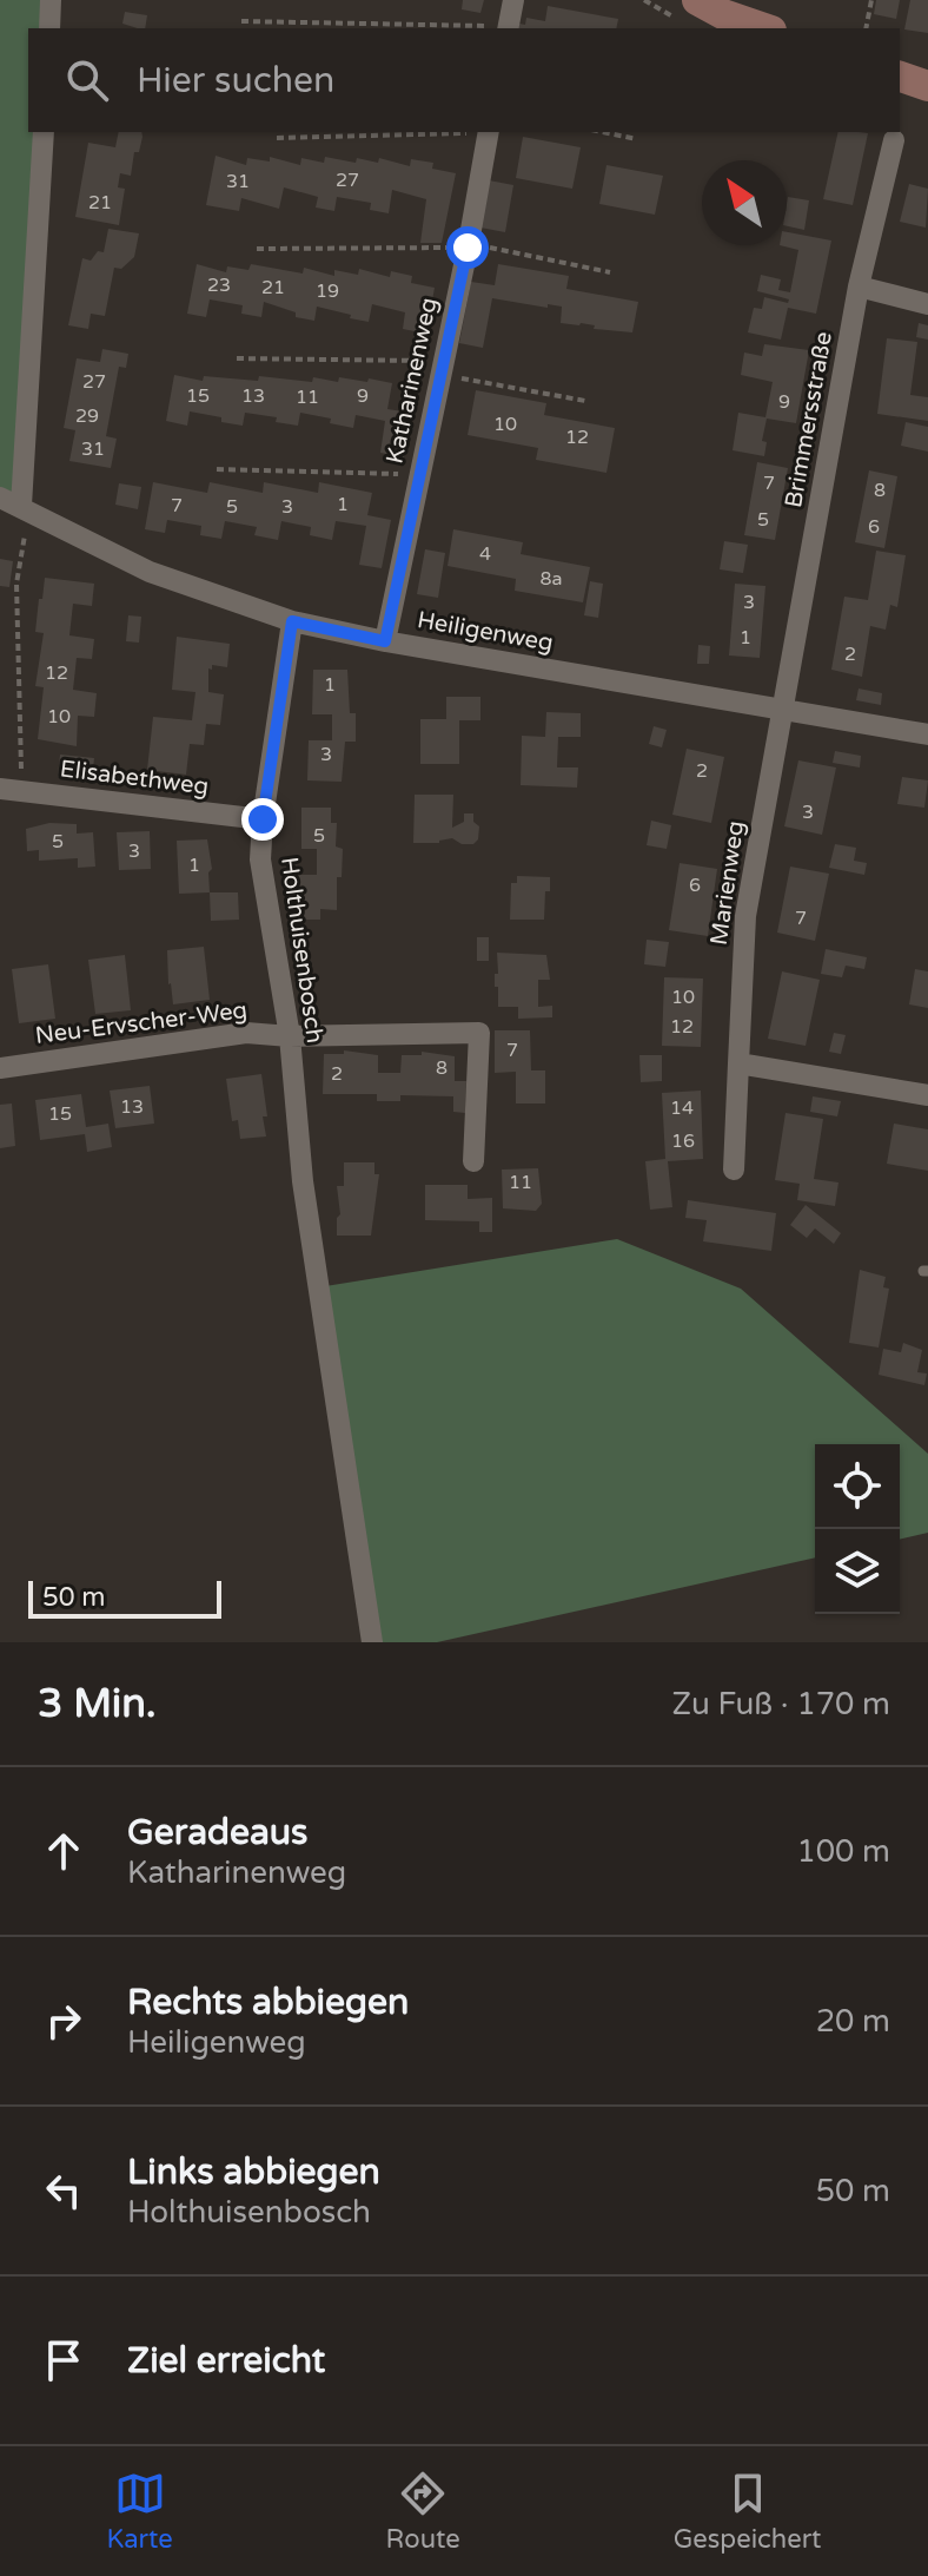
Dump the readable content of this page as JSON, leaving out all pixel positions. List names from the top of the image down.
{
  "streets": {
    "street": [
      "Katharinenweg",
      "Brimmersstraße",
      "Heiligenweg",
      "Elisabethweg",
      "Marienweg",
      "Holthuisenbosch",
      "Neu-Ervscher-Weg"
    ]
  },
  "crossings": [
    ["Katharinenweg", "Heiligenweg"],
    ["Brimmersstraße", "Heiligenweg"],
    ["Brimmersstraße", "Marienweg"],
    ["Heiligenweg", "Marienweg"],
    ["Heiligenweg", "Holthuisenbosch"],
    ["Elisabethweg", "Holthuisenbosch"],
    ["Holthuisenbosch", "Neu-Ervscher-Weg"]
  ],
  "house_numbers": [
    "27",
    "31",
    "21",
    "23",
    "21",
    "19",
    "27",
    "15",
    "13",
    "9",
    "11",
    "9",
    "29",
    "10",
    "12",
    "31",
    "7",
    "8",
    "1",
    "7",
    "5",
    "3",
    "5",
    "6",
    "4",
    "8a",
    "3",
    "1",
    "2",
    "12",
    "1",
    "10",
    "3",
    "2",
    "3",
    "5",
    "5",
    "3",
    "1",
    "6",
    "7",
    "10",
    "12",
    "7",
    "8",
    "2",
    "13",
    "14",
    "15",
    "16",
    "11"
  ],
  "scale_bar": "50 m",
  "north": "top left",
  "page": {
    "search": "Hier suchen",
    "scale": "50 m",
    "heading": ["3 Min.", "Zu Fuß · 170 m"],
    "list": [
      ["Geradeaus", "Katharinenweg", "100 m"],
      ["Rechts abbiegen", "Heiligenweg", "20 m"],
      ["Links abbiegen", "Holthuisenbosch", "50 m"],
      "Ziel erreicht"
    ],
    "nav": ["Karte", "Route", "Gespeichert"]
  }
}
